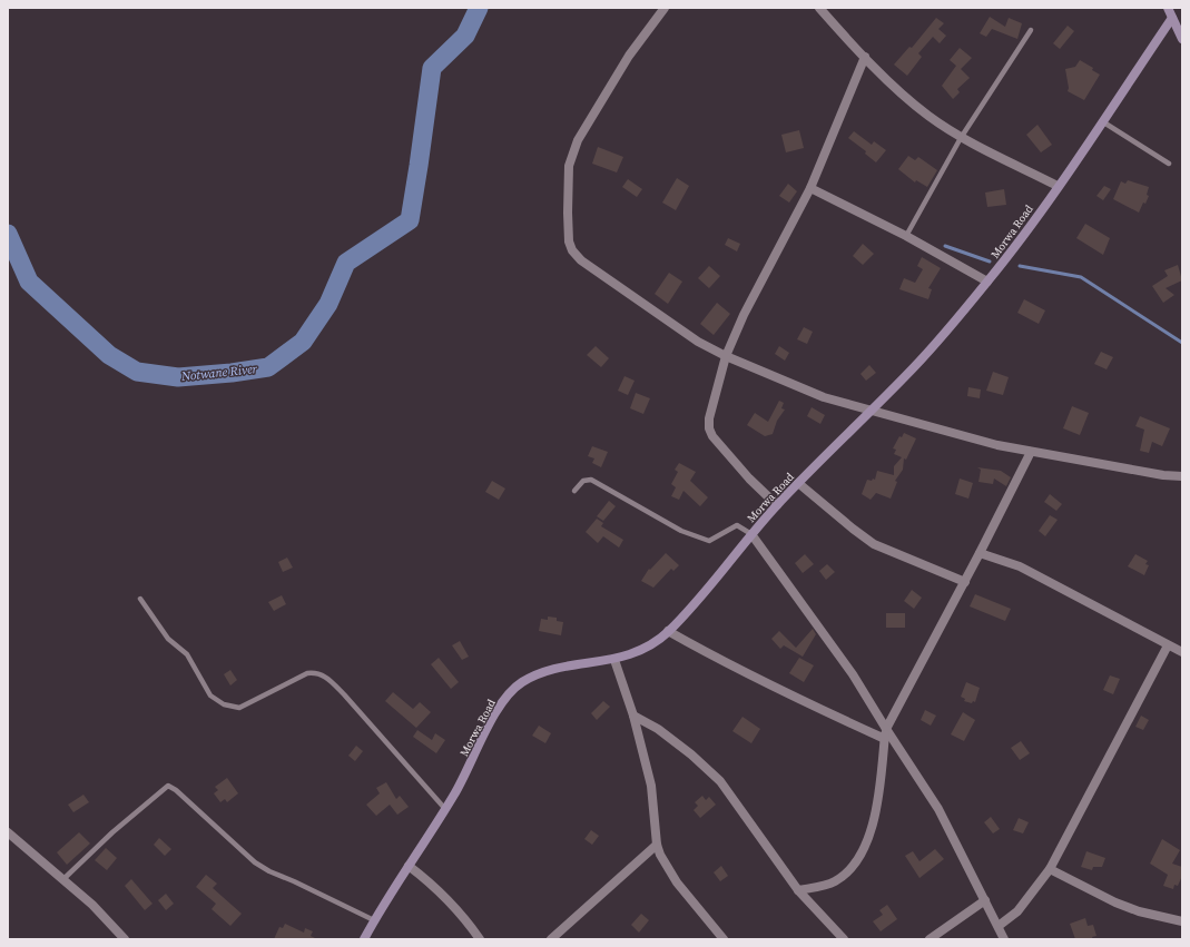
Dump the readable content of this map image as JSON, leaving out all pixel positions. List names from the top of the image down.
{
  "streets": {
    "main road": ["Morwa Road"]
  },
  "water": ["Notwane River"]
}
